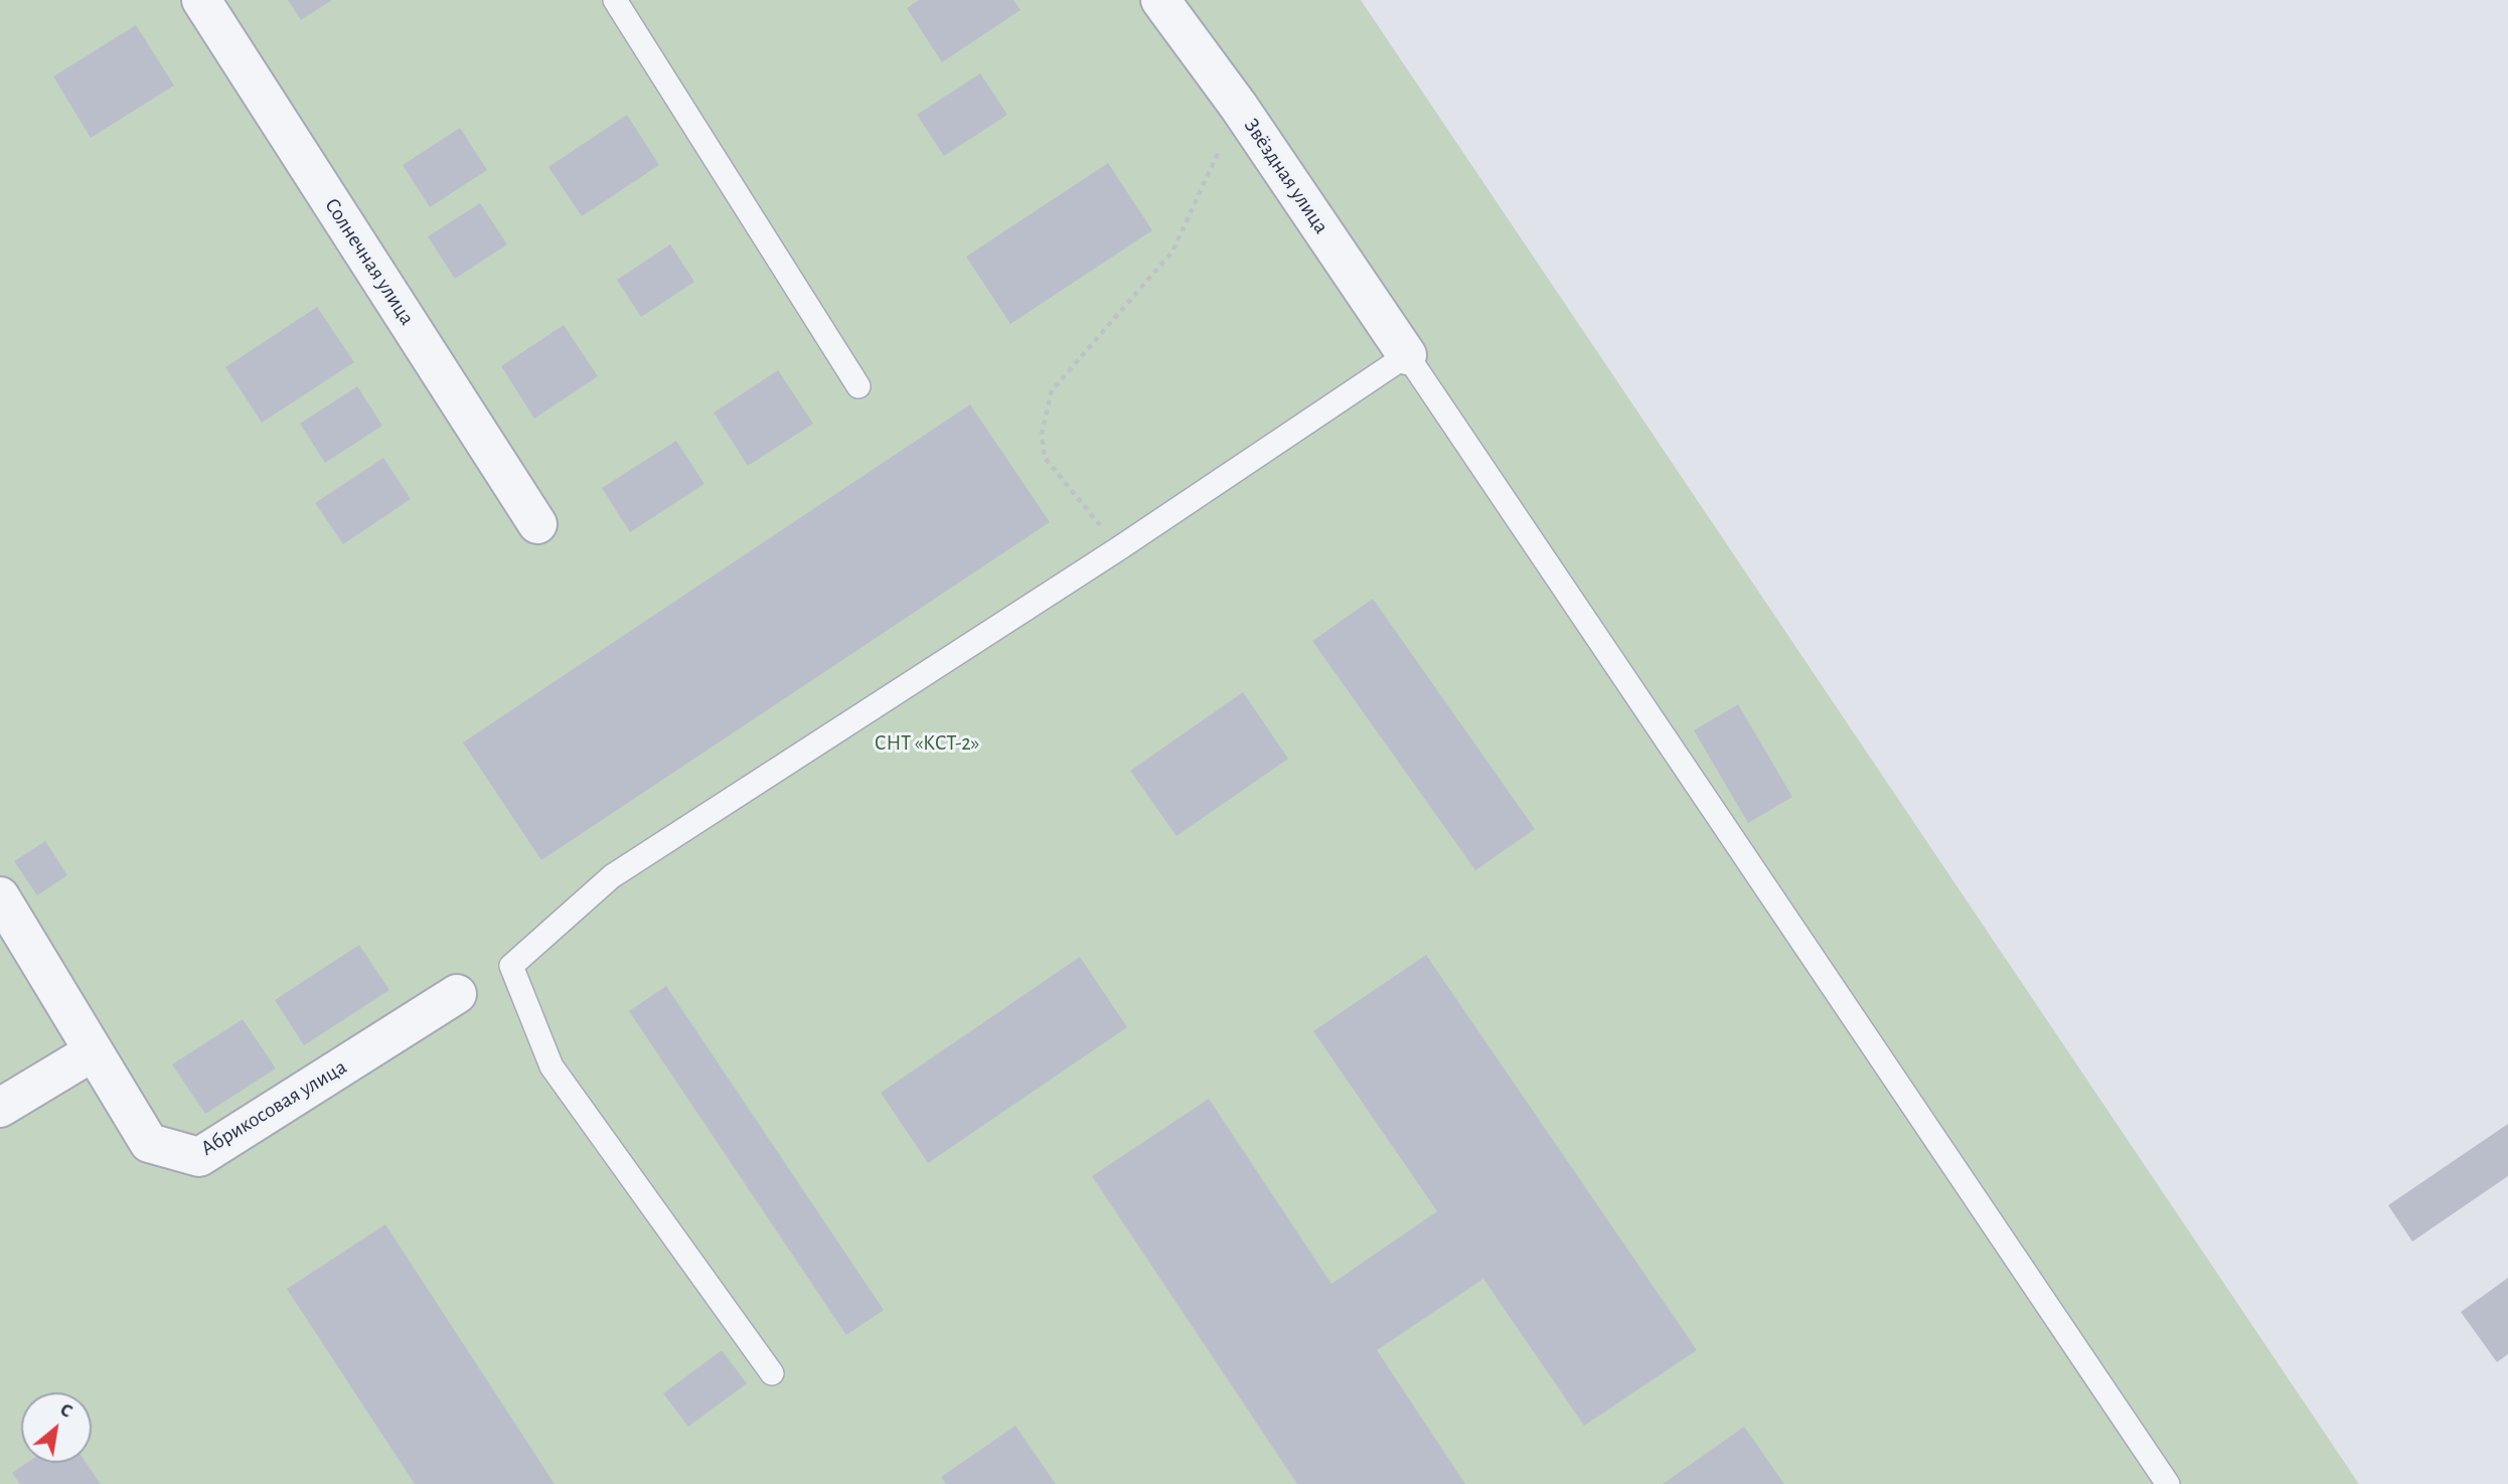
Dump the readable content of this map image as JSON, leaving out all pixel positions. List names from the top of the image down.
{
  "streets": {
    "street": ["Звёздная улица", "Солнечная улица", "Абрикосовая улица"]
  },
  "parks": ["СНТ «КСТ-2»"],
  "north": "top right"
}
